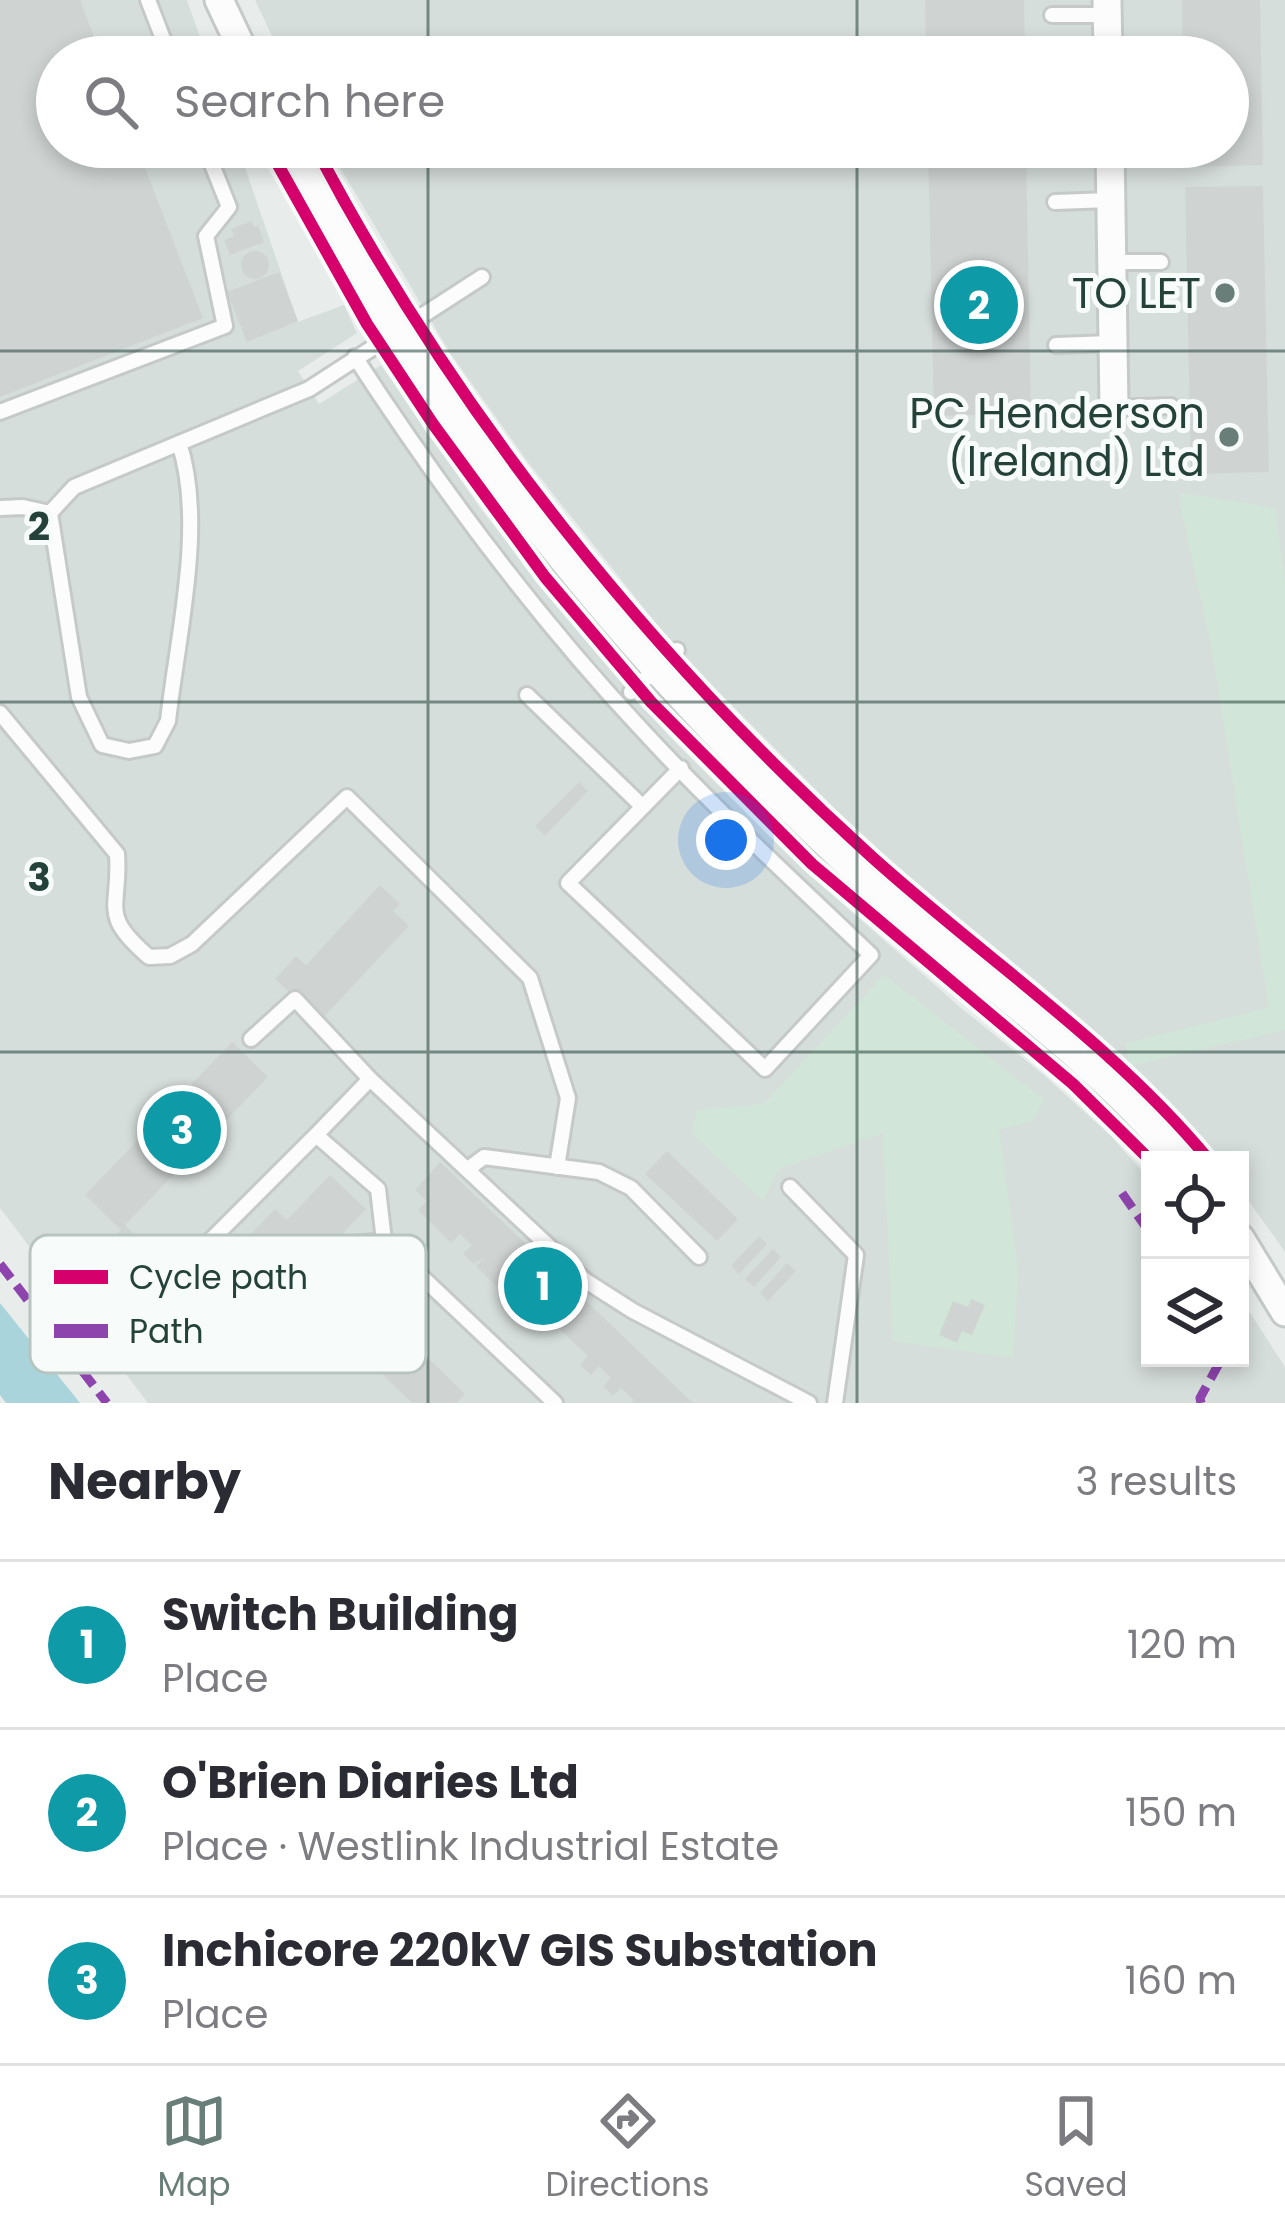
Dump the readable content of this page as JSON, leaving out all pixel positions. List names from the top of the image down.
{
  "places": ["TO LET", "PC Henderson (Ireland) Ltd"],
  "legend": ["Cycle path", "Path"],
  "page": {
    "search": "Search here",
    "pins": ["2", "3", "1"],
    "heading": ["Nearby", "3 results"],
    "list": [
      {
        "mark": "1",
        "name": "Switch Building",
        "note": "Place",
        "value": "120 m"
      },
      {
        "mark": "2",
        "name": "O'Brien Diaries Ltd",
        "note": "Place · Westlink Industrial Estate",
        "value": "150 m"
      },
      {
        "mark": "3",
        "name": "Inchicore 220kV GIS Substation",
        "note": "Place",
        "value": "160 m"
      }
    ],
    "nav": ["Map", "Directions", "Saved"]
  },
  "grid": {
    "rows": ["2", "3"]
  }
}
